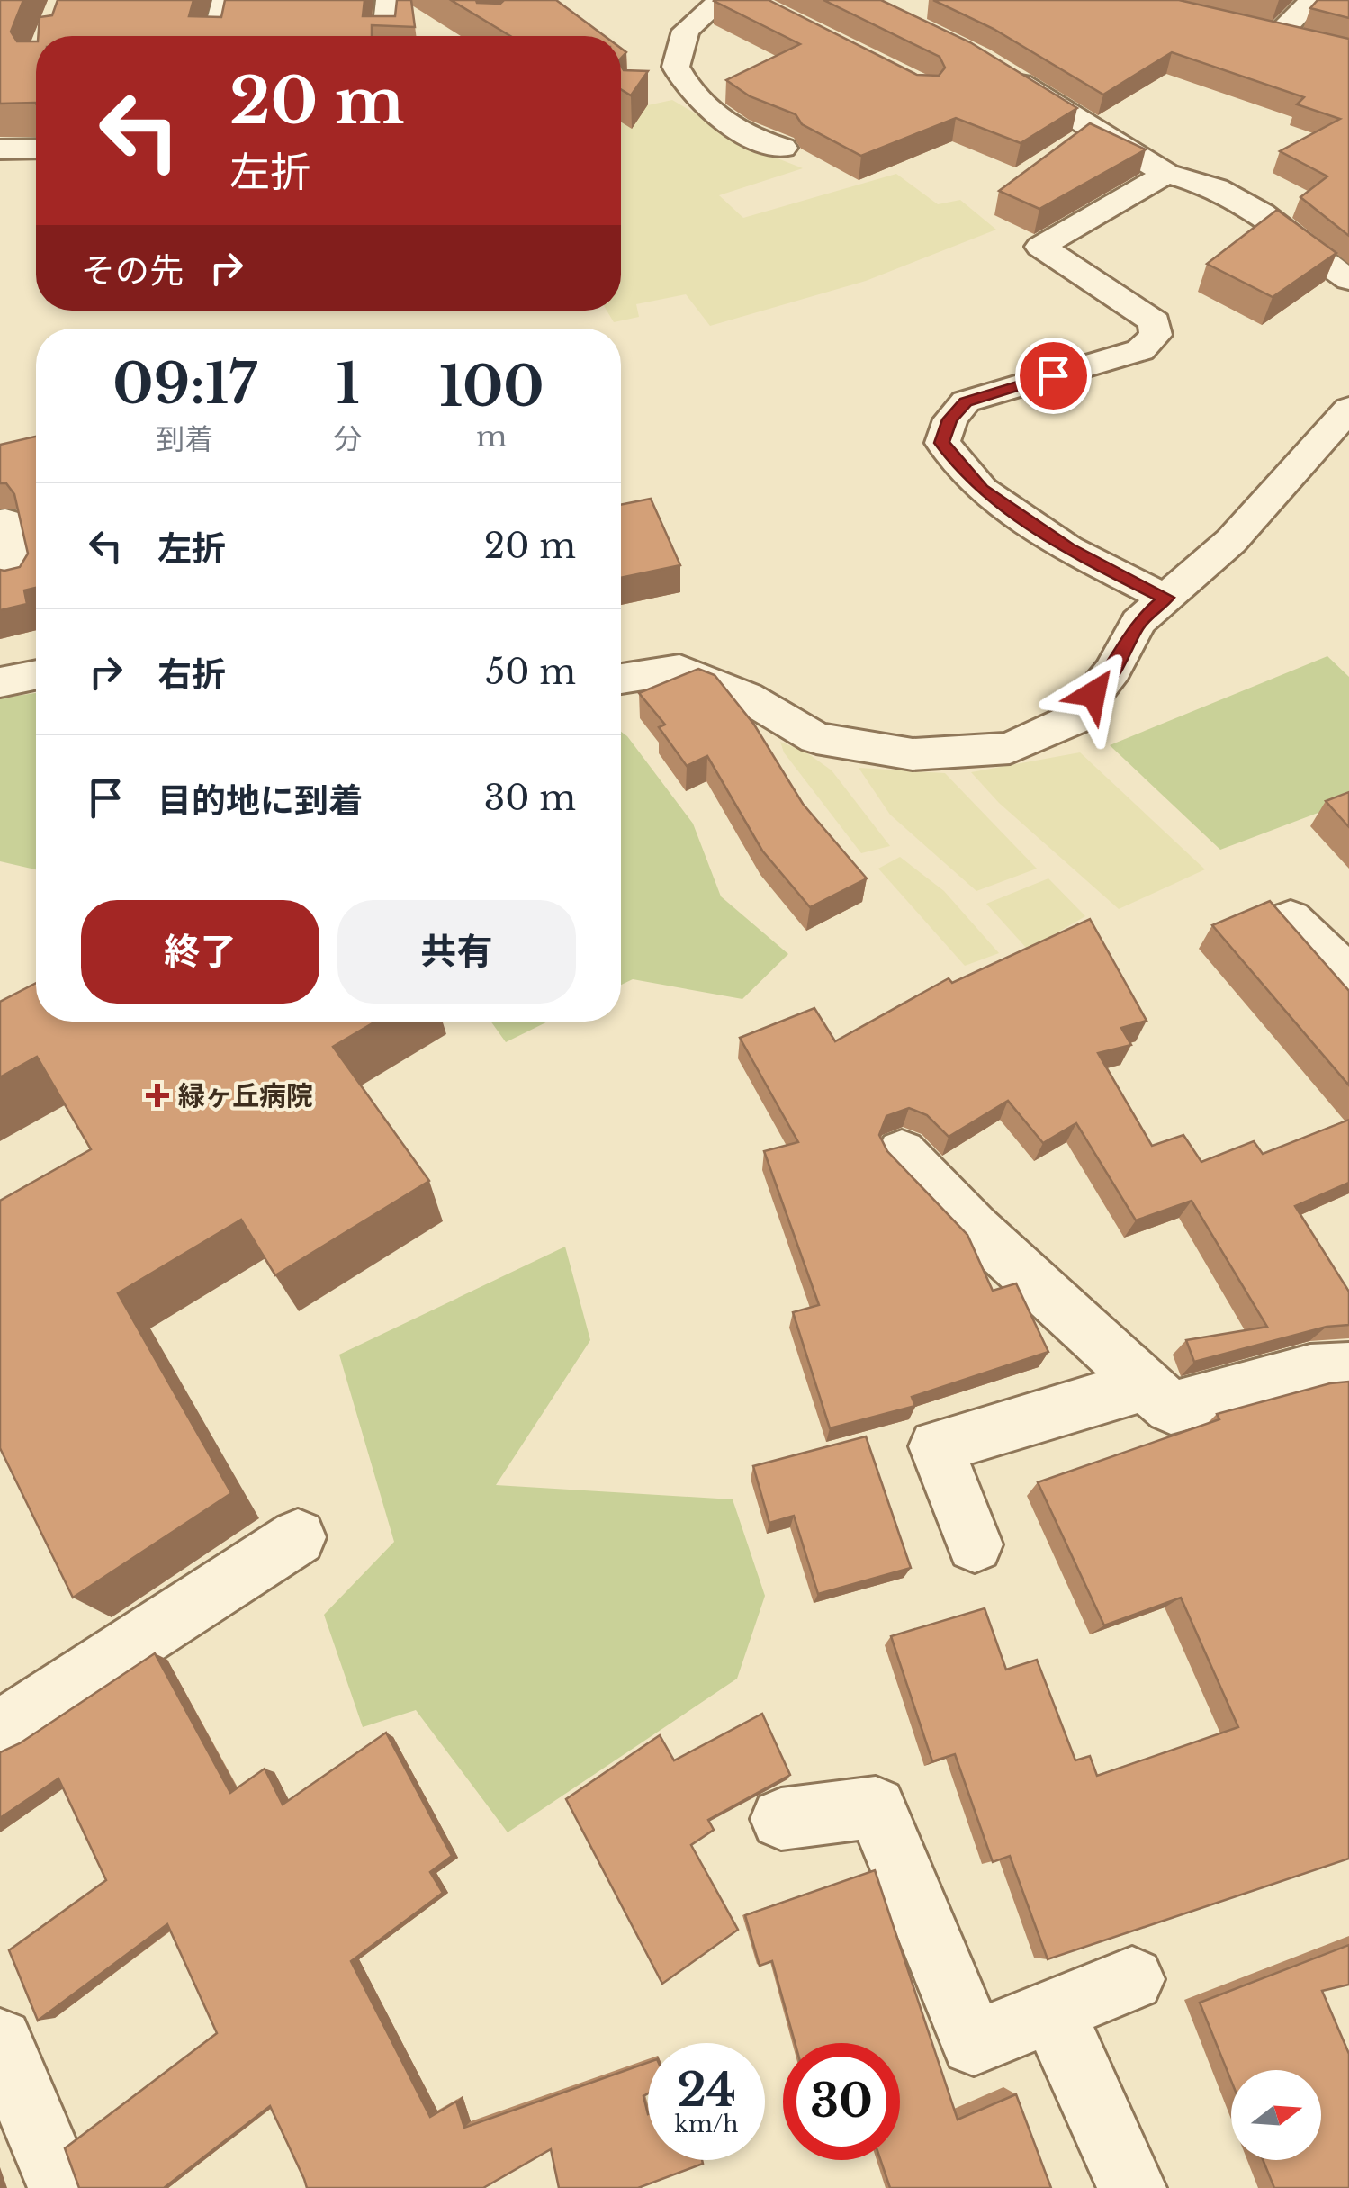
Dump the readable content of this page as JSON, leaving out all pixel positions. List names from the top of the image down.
{
  "places": {
    "health": ["緑ヶ丘病院"]
  },
  "north": "right",
  "page": {
    "turn": ["20 m", "左折"],
    "then": "その先",
    "eta": [
      "09:17",
      "到着",
      "1",
      "分",
      "100",
      "m"
    ],
    "list": [
      {
        "name": "左折",
        "value": "20 m"
      },
      {
        "name": "右折",
        "value": "50 m"
      },
      {
        "name": "目的地に到着",
        "value": "30 m"
      }
    ],
    "buttons": ["終了", "共有"],
    "speed": "24 km/h",
    "limit": "30"
  }
}
